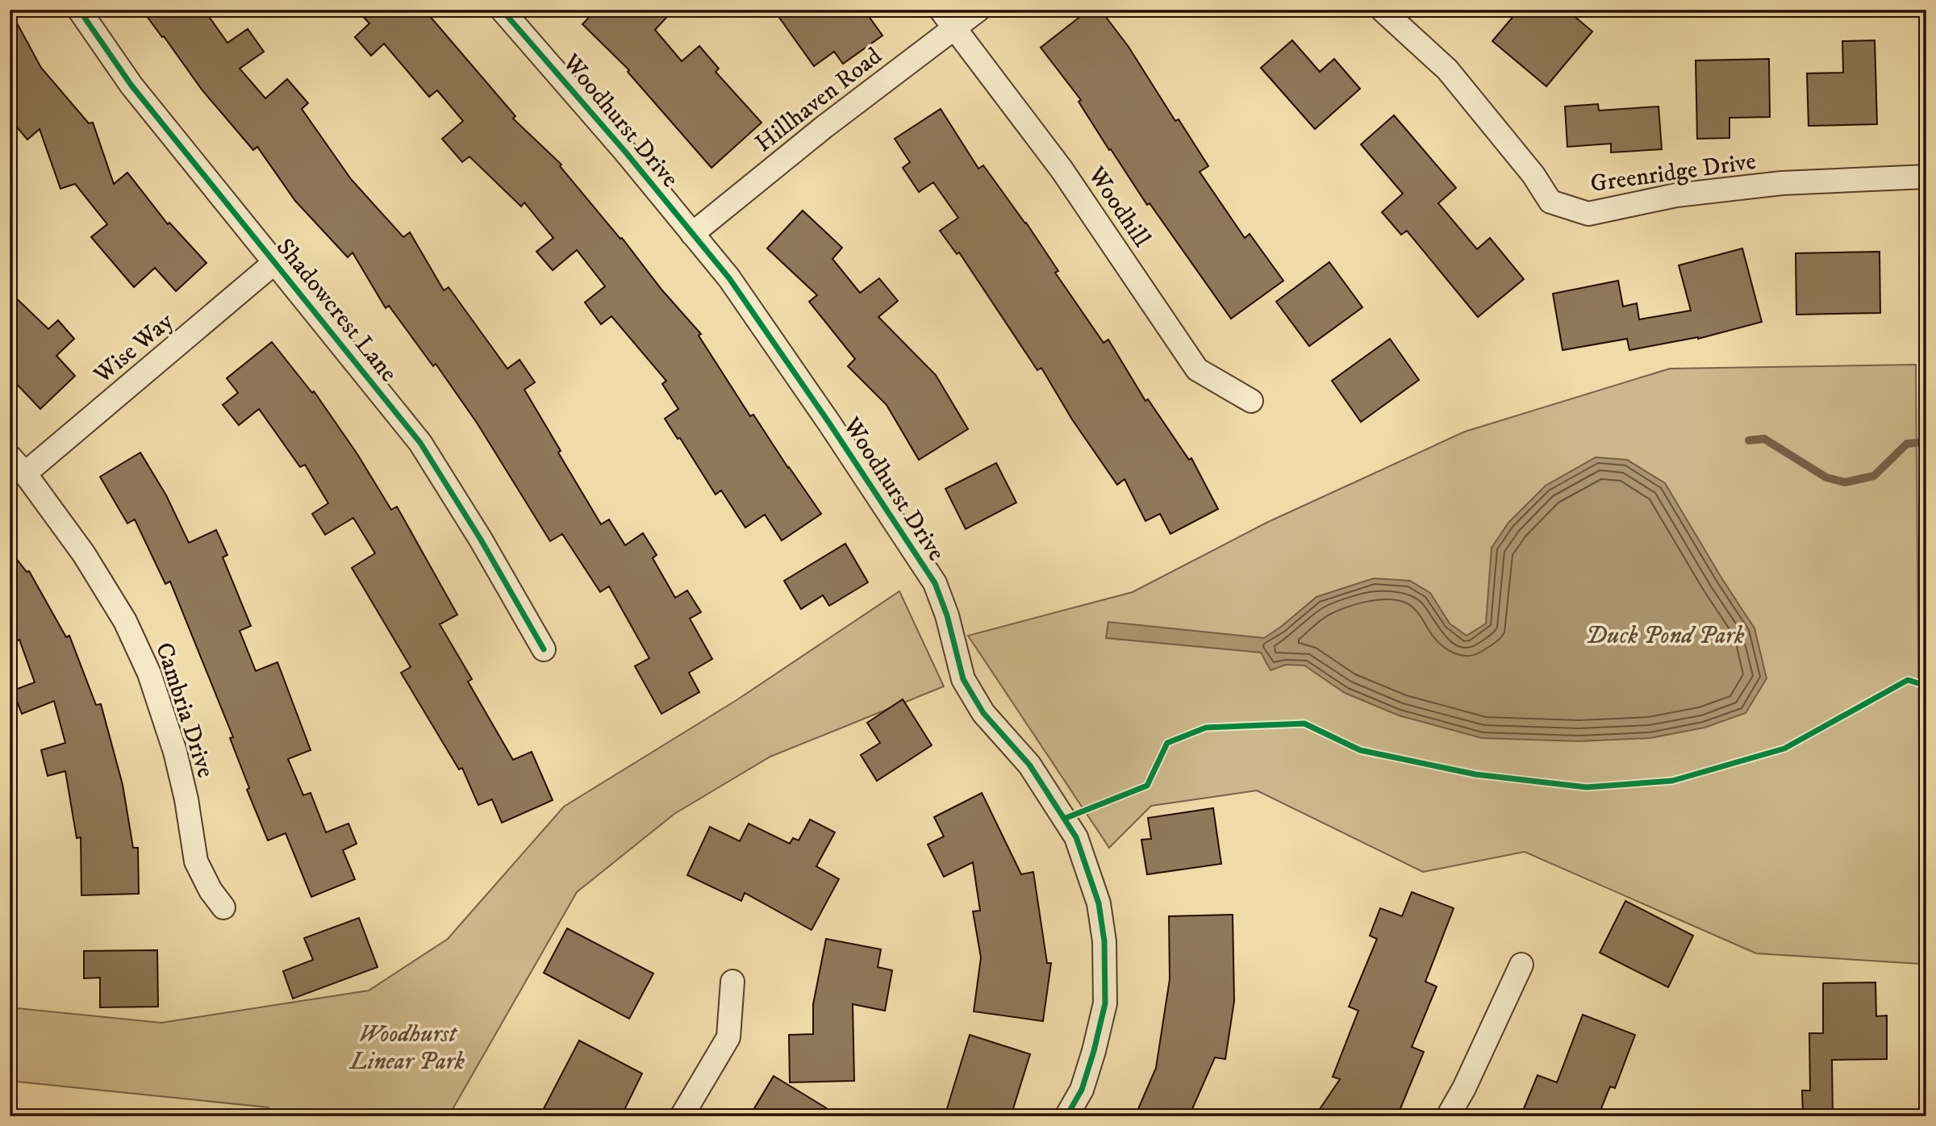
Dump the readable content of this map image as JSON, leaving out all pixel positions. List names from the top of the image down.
{
  "streets": {
    "street": [
      "Hillhaven Road",
      "Woodhurst Drive",
      "Greenridge Drive",
      "Woodhill",
      "Shadowcrest Lane",
      "Wise Way",
      "Cambria Drive"
    ]
  },
  "crossings": [
    ["Hillhaven Road", "Woodhurst Drive"],
    ["Hillhaven Road", "Woodhill"],
    ["Shadowcrest Lane", "Wise Way"],
    ["Wise Way", "Cambria Drive"]
  ],
  "parks": ["Duck Pond Park", "Woodhurst Linear Park"]
}
